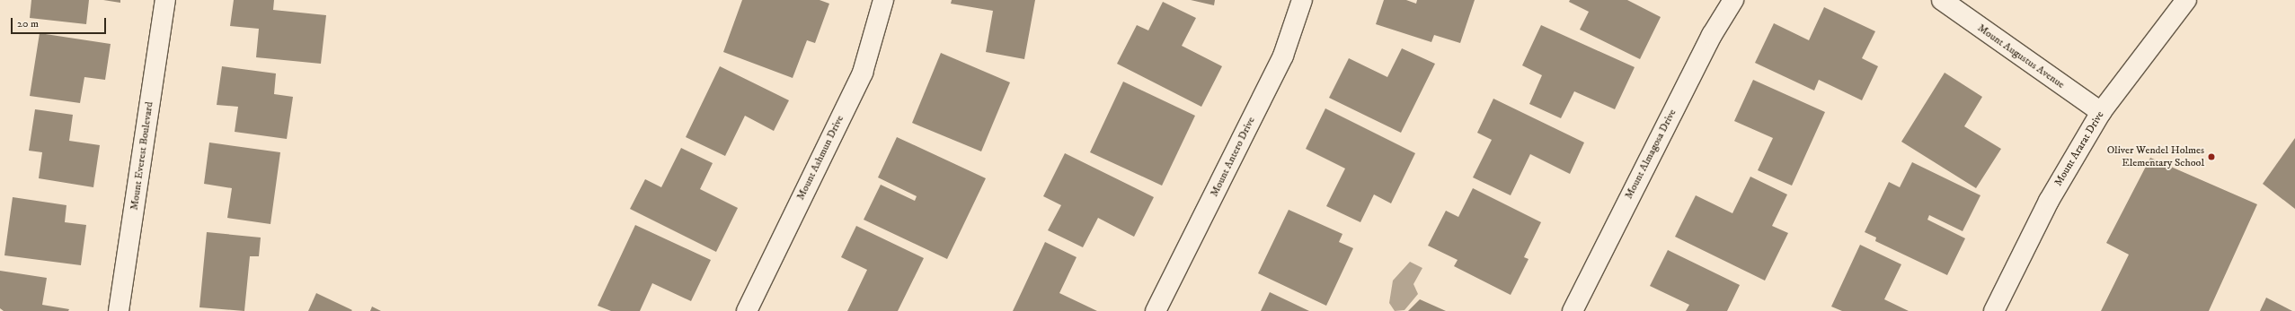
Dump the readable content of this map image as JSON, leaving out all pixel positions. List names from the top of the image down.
{
  "streets": {
    "street": [
      "Mount Augustus Avenue",
      "Mount Ararat Drive",
      "Mount Almagosa Drive",
      "Mount Everest Boulevard",
      "Mount Antero Drive",
      "Mount Ashmun Drive"
    ]
  },
  "crossings": [
    ["Mount Augustus Avenue", "Mount Ararat Drive"]
  ],
  "places": ["Oliver Wendel Holmes Elementary School"],
  "scale_bar": "20 m"
}
